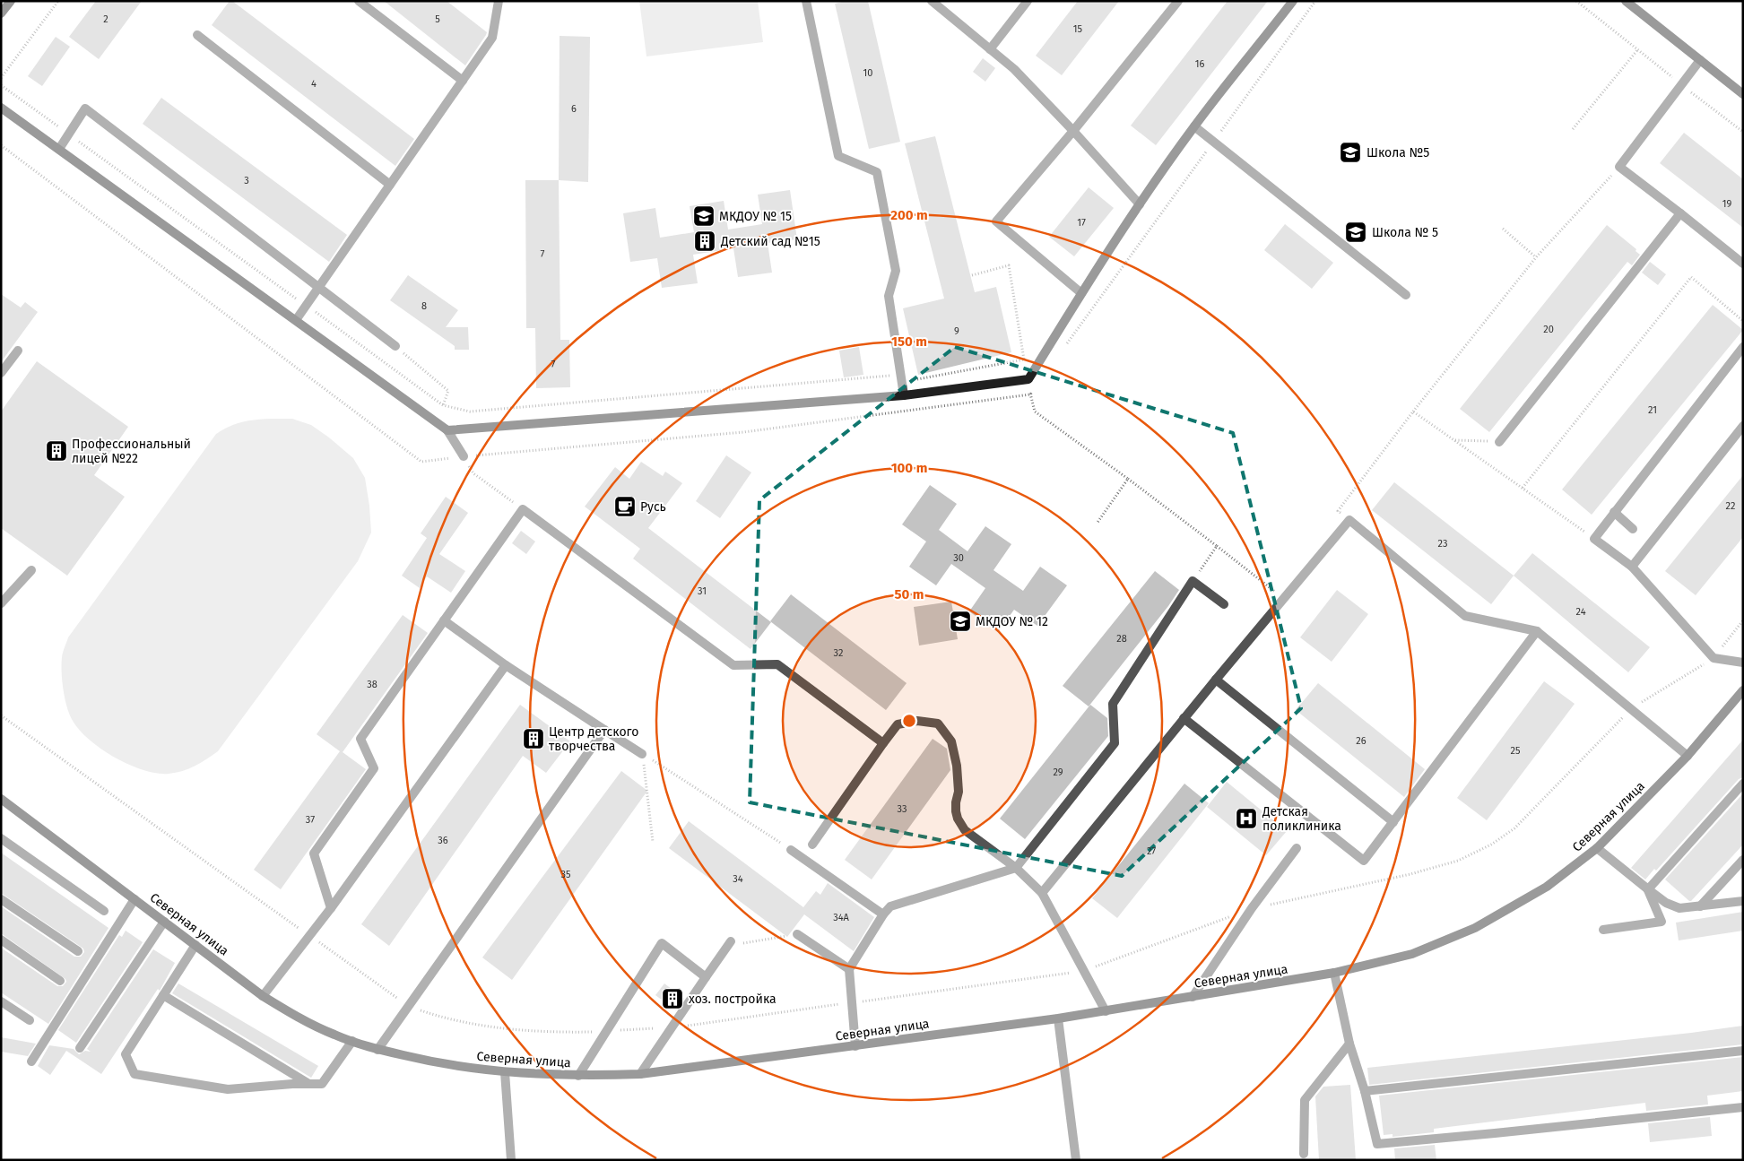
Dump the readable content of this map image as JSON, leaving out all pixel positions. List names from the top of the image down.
{
  "streets": {
    "street": ["Северная улица"]
  },
  "places": {
    "school or university": [
      "Школа №5",
      "МКДОУ № 15",
      "Школа № 5",
      "МКДОУ № 12"
    ],
    "building": [
      "Детский сад №15",
      "Профессиональный лицей №22",
      "Центр детского творчества",
      "хоз. постройка"
    ],
    "cafe": ["Русь"],
    "hospital": ["Детская поликлиника"]
  },
  "house_numbers": [
    "2",
    "5",
    "15",
    "16",
    "10",
    "4",
    "6",
    "3",
    "19",
    "17",
    "7",
    "8",
    "20",
    "9",
    "7",
    "21",
    "22",
    "23",
    "30",
    "31",
    "24",
    "28",
    "32",
    "38",
    "26",
    "25",
    "29",
    "33",
    "37",
    "36",
    "27",
    "35",
    "34",
    "34А"
  ],
  "rings": [
    "200 m",
    "150 m",
    "100 m",
    "50 m"
  ]
}
